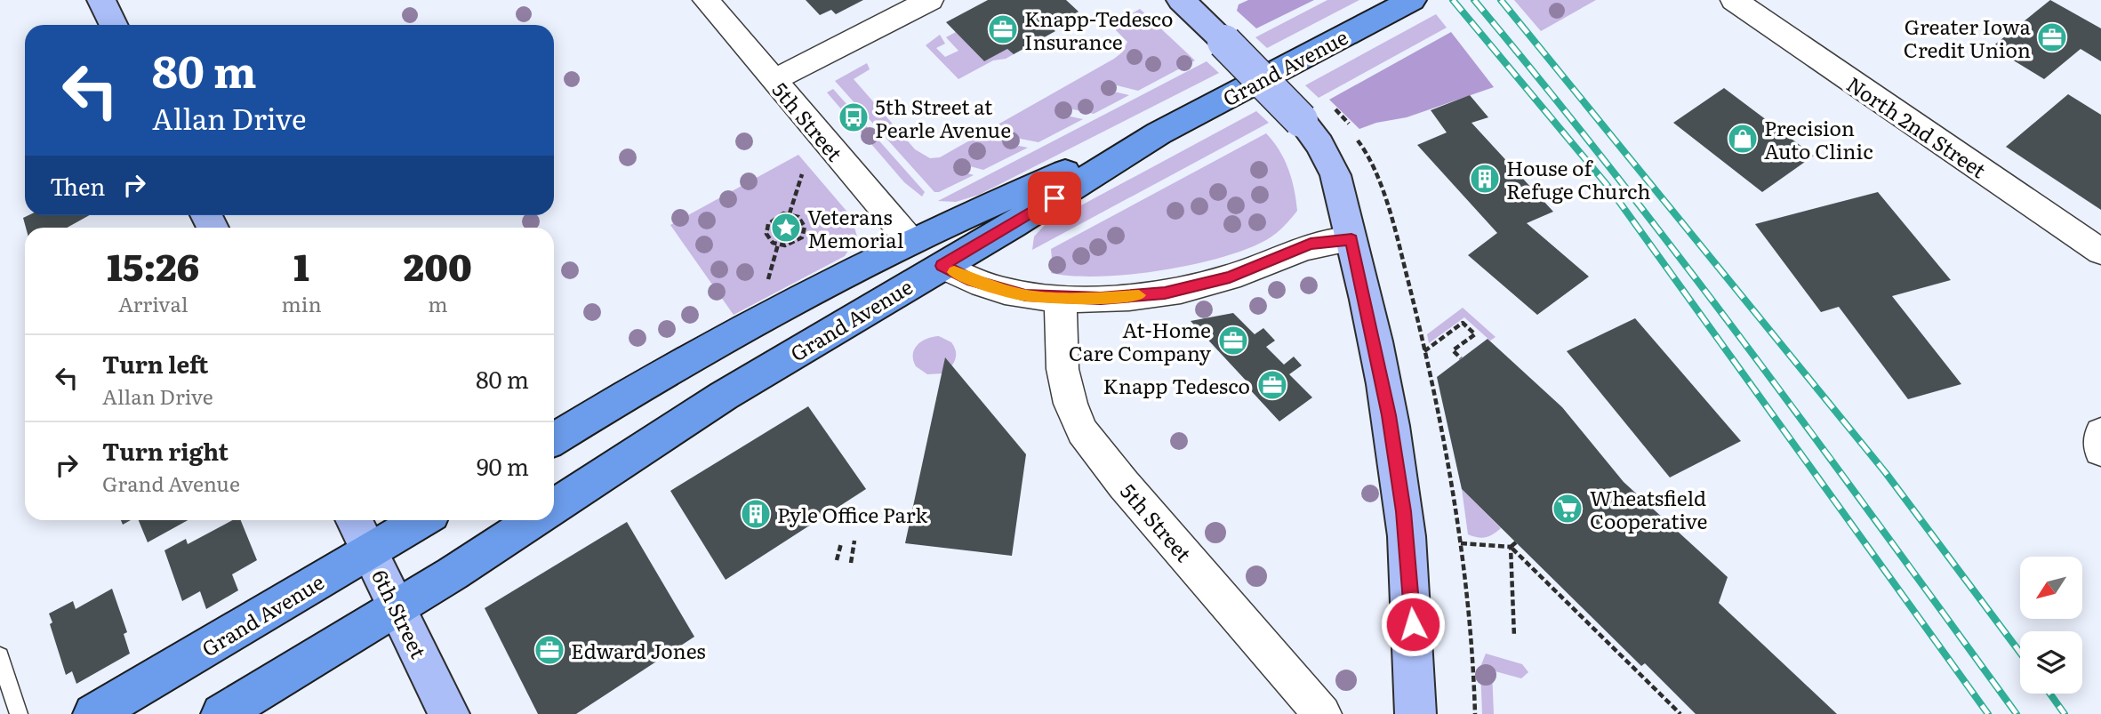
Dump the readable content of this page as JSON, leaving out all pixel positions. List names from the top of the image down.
{
  "streets": {
    "main road": ["Grand Avenue"],
    "street": ["5th Street", "North 2nd Street", "6th Street"]
  },
  "crossings": [
    ["Grand Avenue", "5th Street"],
    ["Grand Avenue", "6th Street"]
  ],
  "places": {
    "office": [
      "Knapp-Tedesco Insurance",
      "Greater Iowa Credit Union",
      "At-Home Care Company",
      "Knapp Tedesco",
      "Edward Jones"
    ],
    "bus stop": ["5th Street at Pearle Avenue"],
    "shop": ["Precision Auto Clinic"],
    "building": ["House of Refuge Church", "Pyle Office Park"],
    "place": ["Veterans Memorial"],
    "supermarket": ["Wheatsfield Cooperative"]
  },
  "north": "bottom left",
  "page": {
    "turn": ["80 m", "Allan Drive"],
    "then": "Then",
    "eta": [
      "15:26",
      "Arrival",
      "1",
      "min",
      "200",
      "m"
    ],
    "list": [
      {
        "name": "Turn left",
        "note": "Allan Drive",
        "value": "80 m"
      },
      {
        "name": "Turn right",
        "note": "Grand Avenue",
        "value": "90 m"
      }
    ]
  }
}
